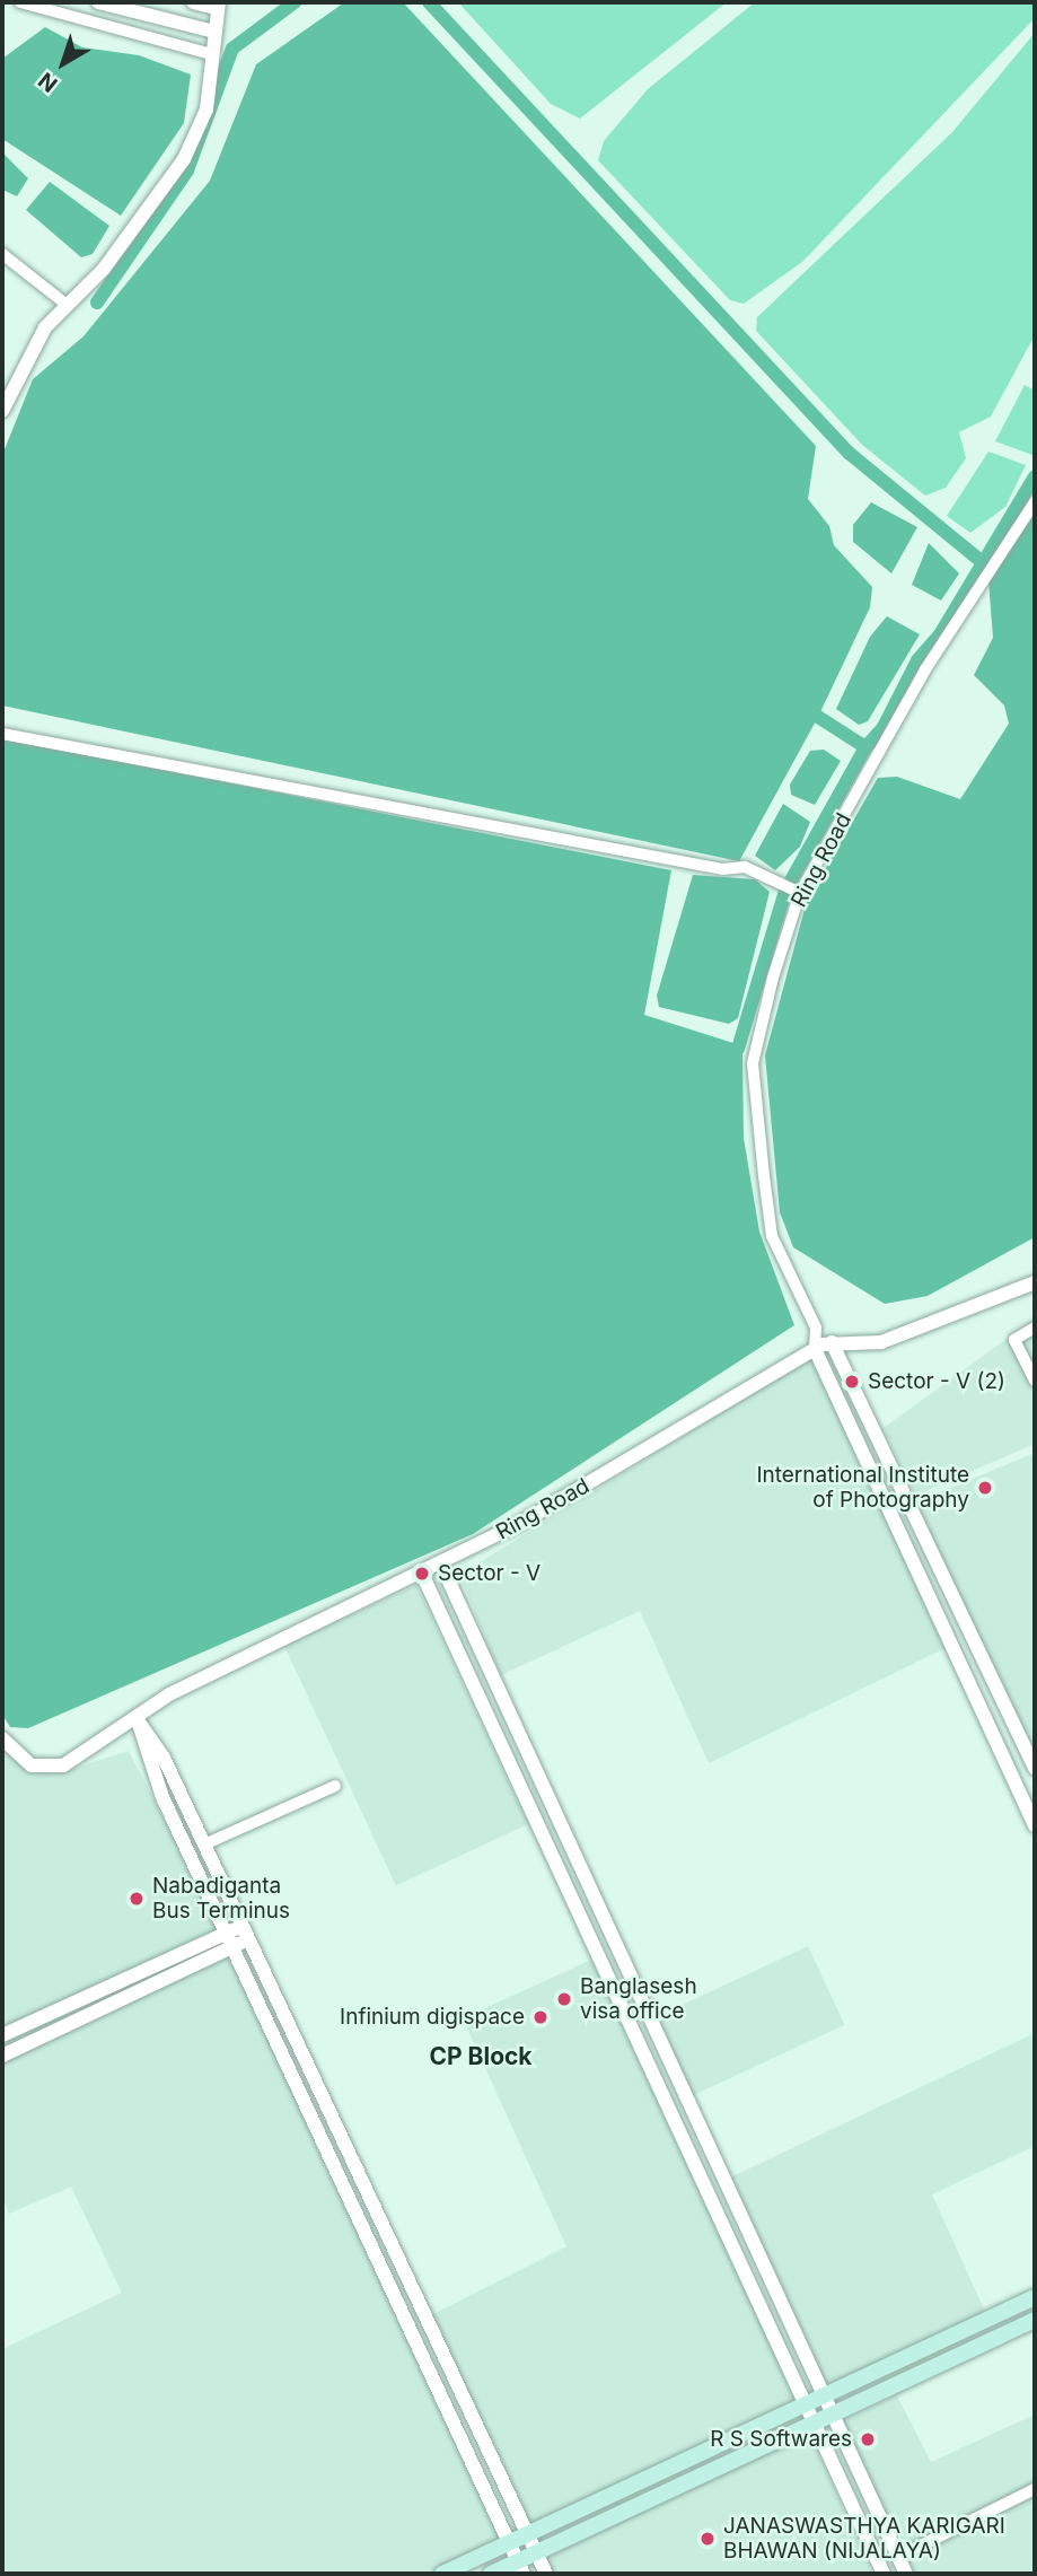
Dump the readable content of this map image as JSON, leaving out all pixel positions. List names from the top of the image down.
{
  "streets": {
    "street": ["Ring Road"]
  },
  "districts": ["CP Block"],
  "places": [
    "Sector - V (2)",
    "International Institute of Photography",
    "Sector - V",
    "Nabadiganta Bus Terminus",
    "Banglasesh visa office",
    "Infinium digispace",
    "R S Softwares",
    "JANASWASTHYA KARIGARI BHAWAN (NIJALAYA)"
  ],
  "north": "bottom left"
}
